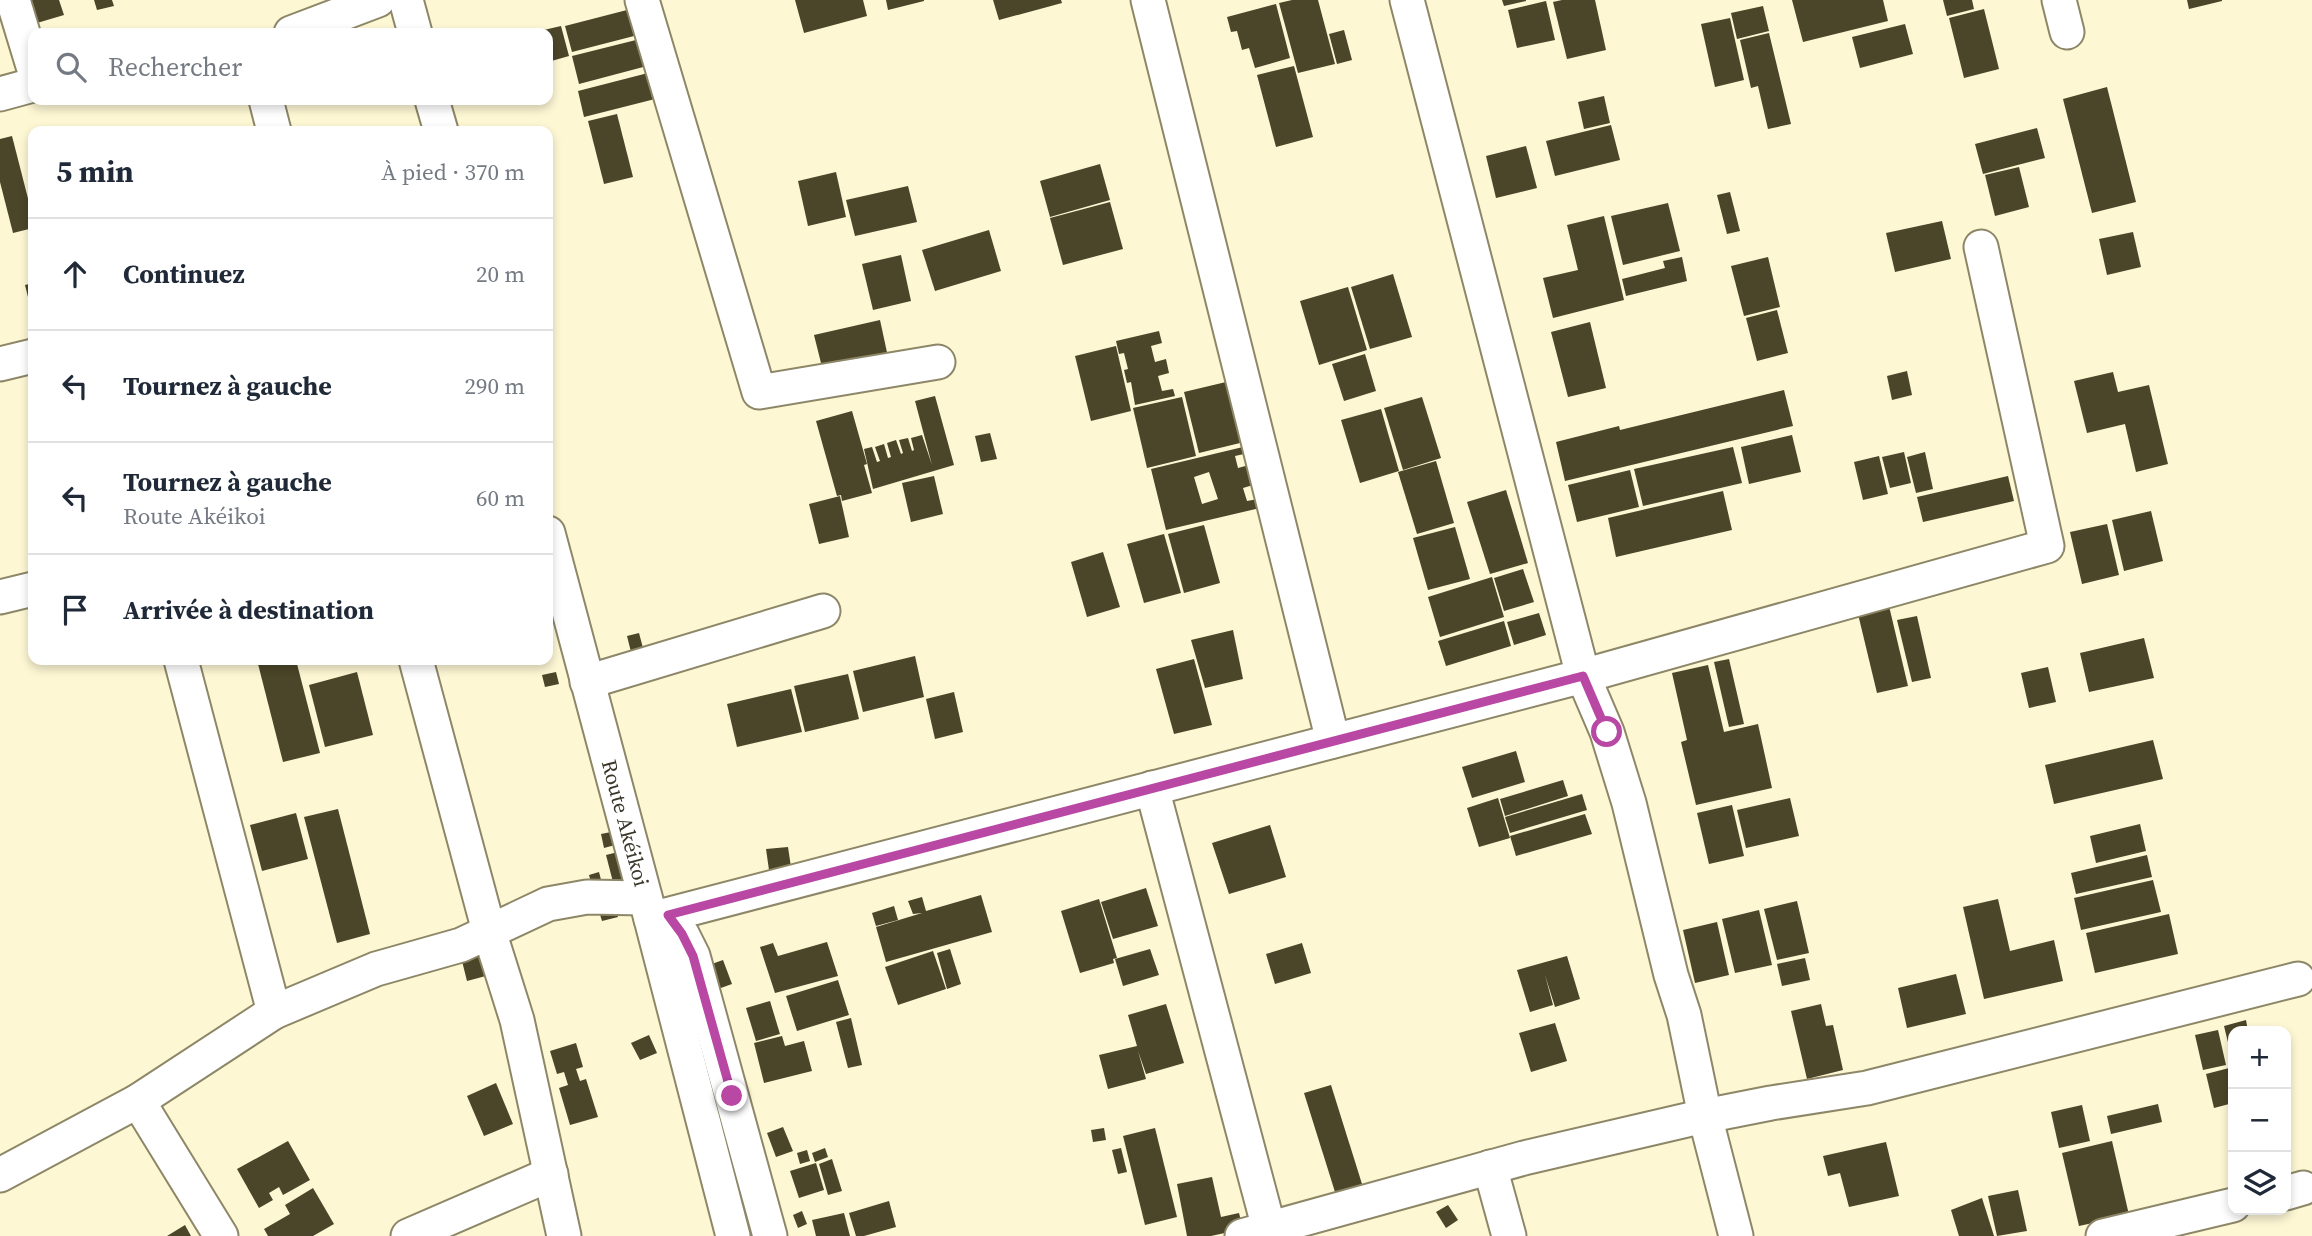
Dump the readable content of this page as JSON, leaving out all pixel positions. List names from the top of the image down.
{
  "streets": {
    "street": ["Route Akéikoi"]
  },
  "page": {
    "search": "Rechercher",
    "heading": ["5 min", "À pied · 370 m"],
    "list": [
      ["Continuez", "20 m"],
      ["Tournez à gauche", "290 m"],
      ["Tournez à gauche", "Route Akéikoi", "60 m"],
      "Arrivée à destination"
    ],
    "map_buttons": ["+", "−"]
  }
}
